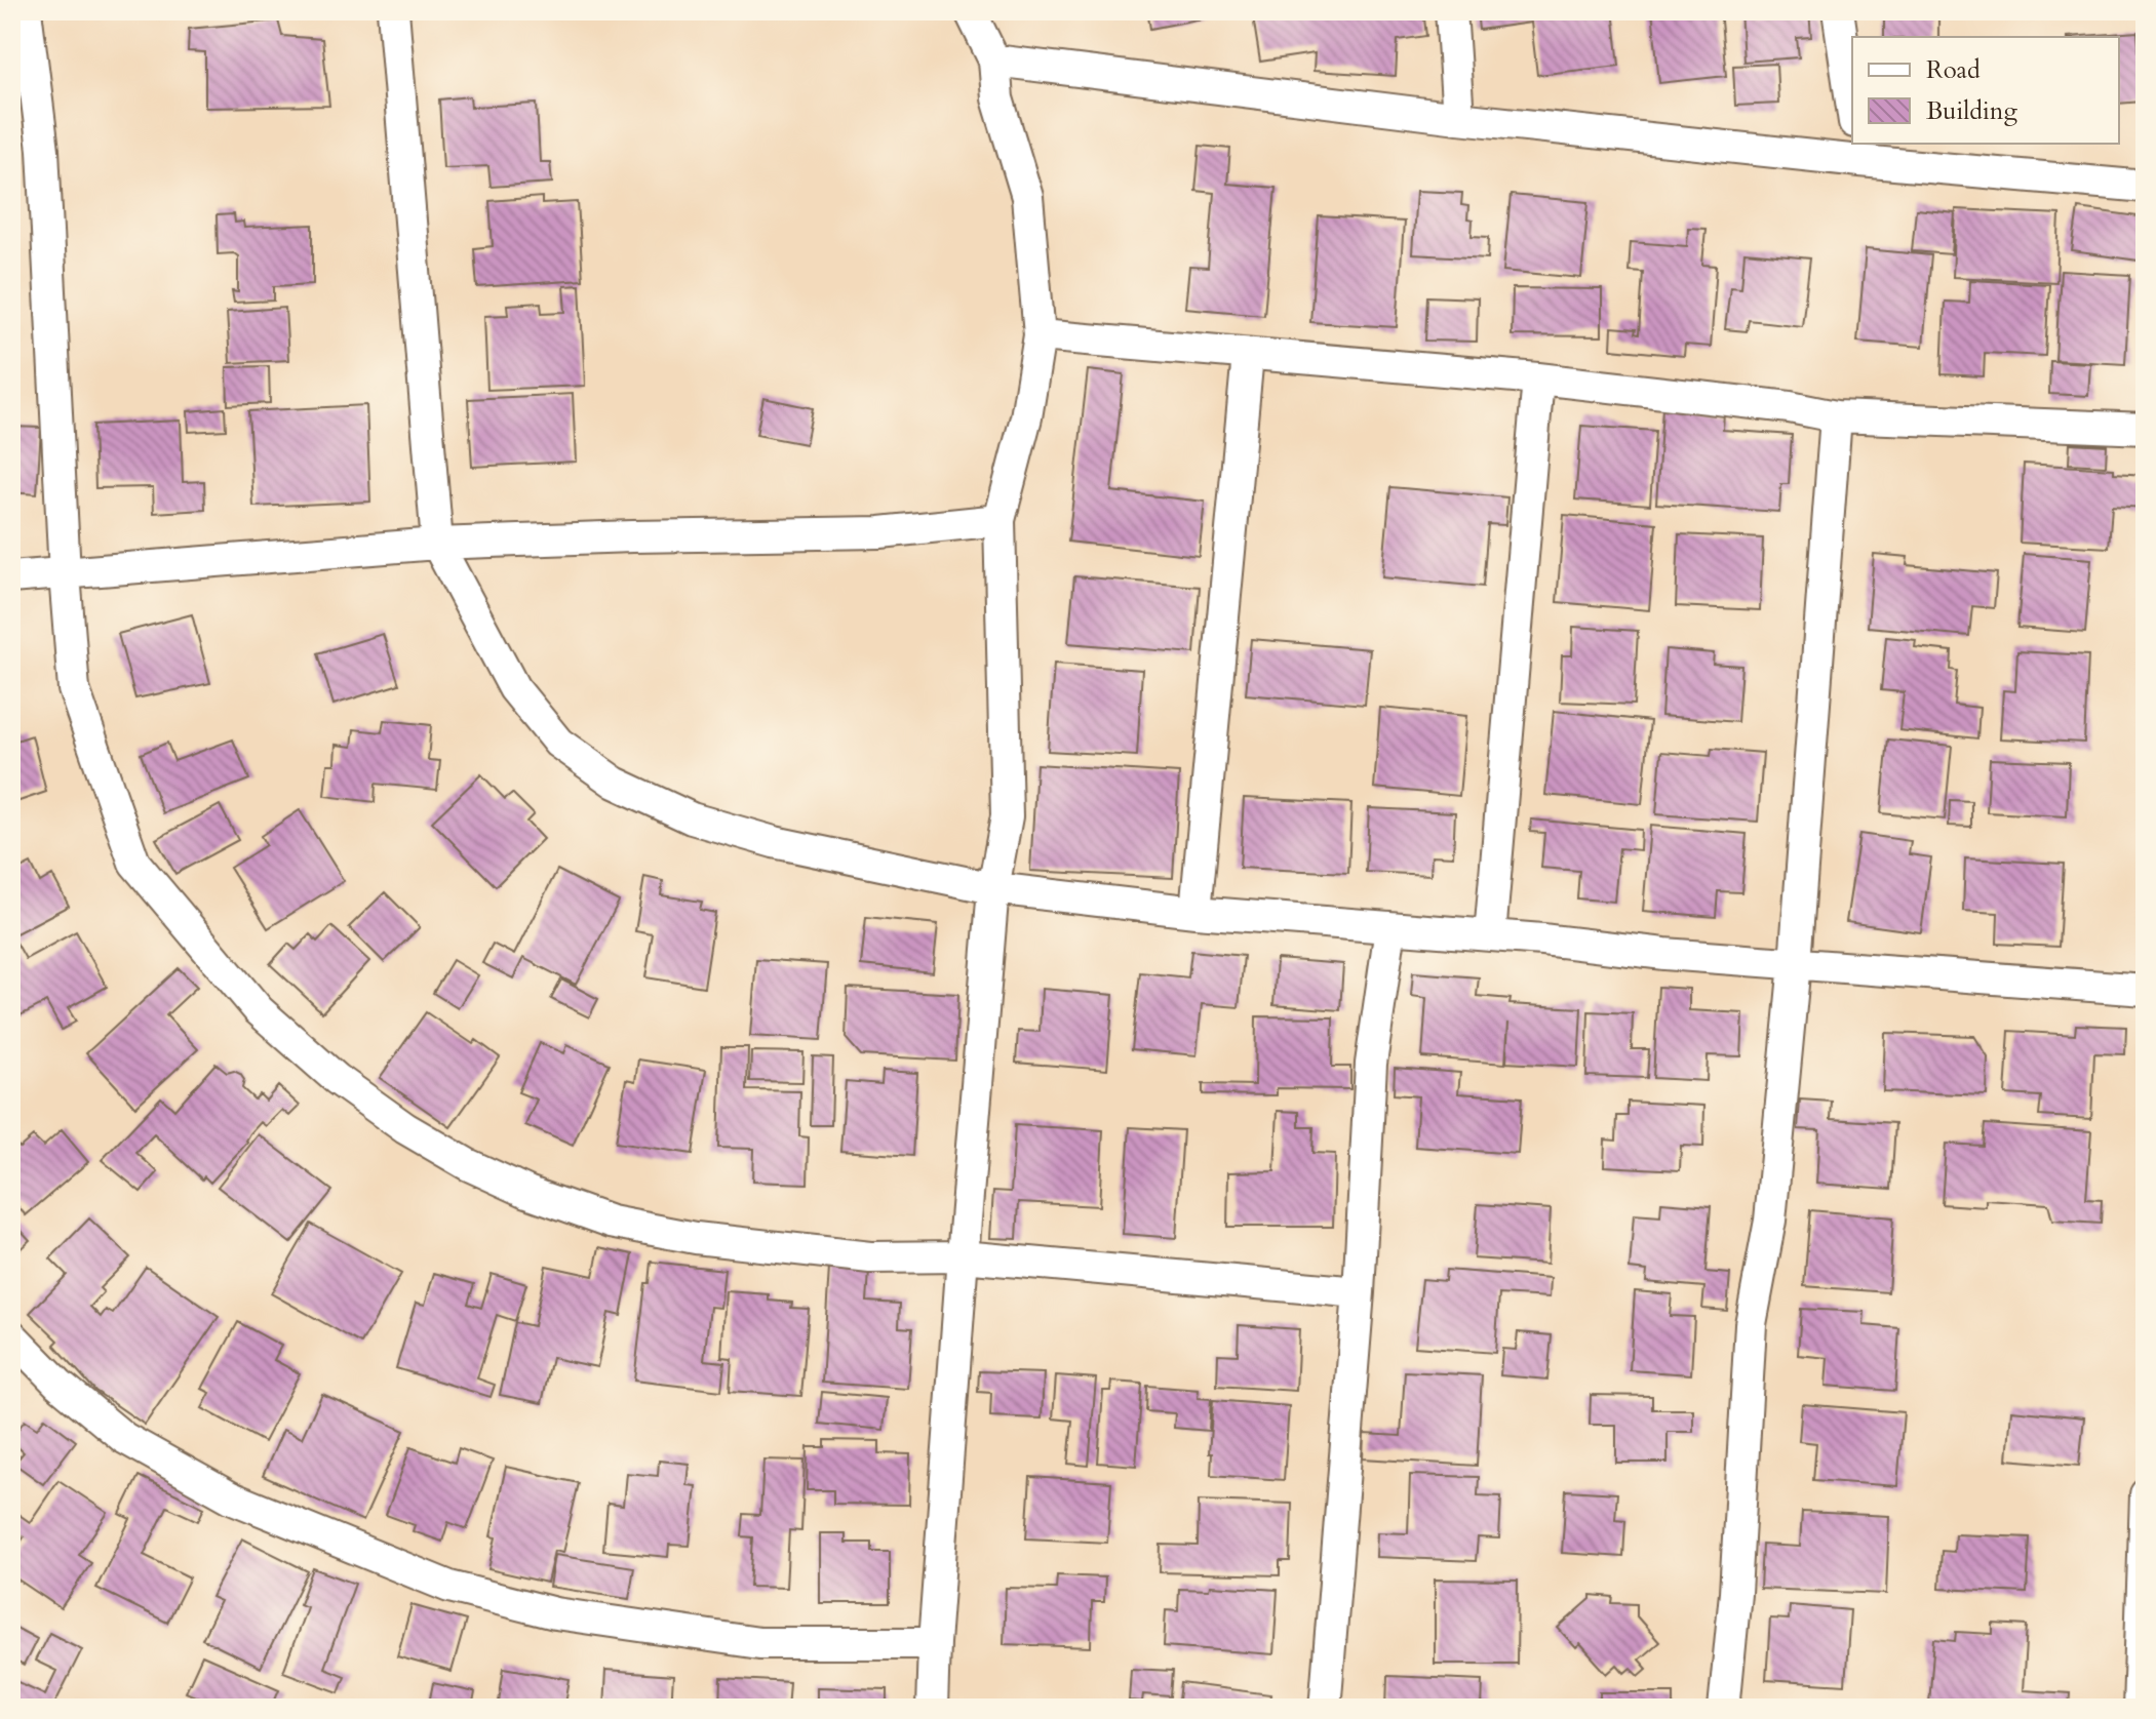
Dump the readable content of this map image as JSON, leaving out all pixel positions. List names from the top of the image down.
{
  "legend": ["Road", "Building"]
}
